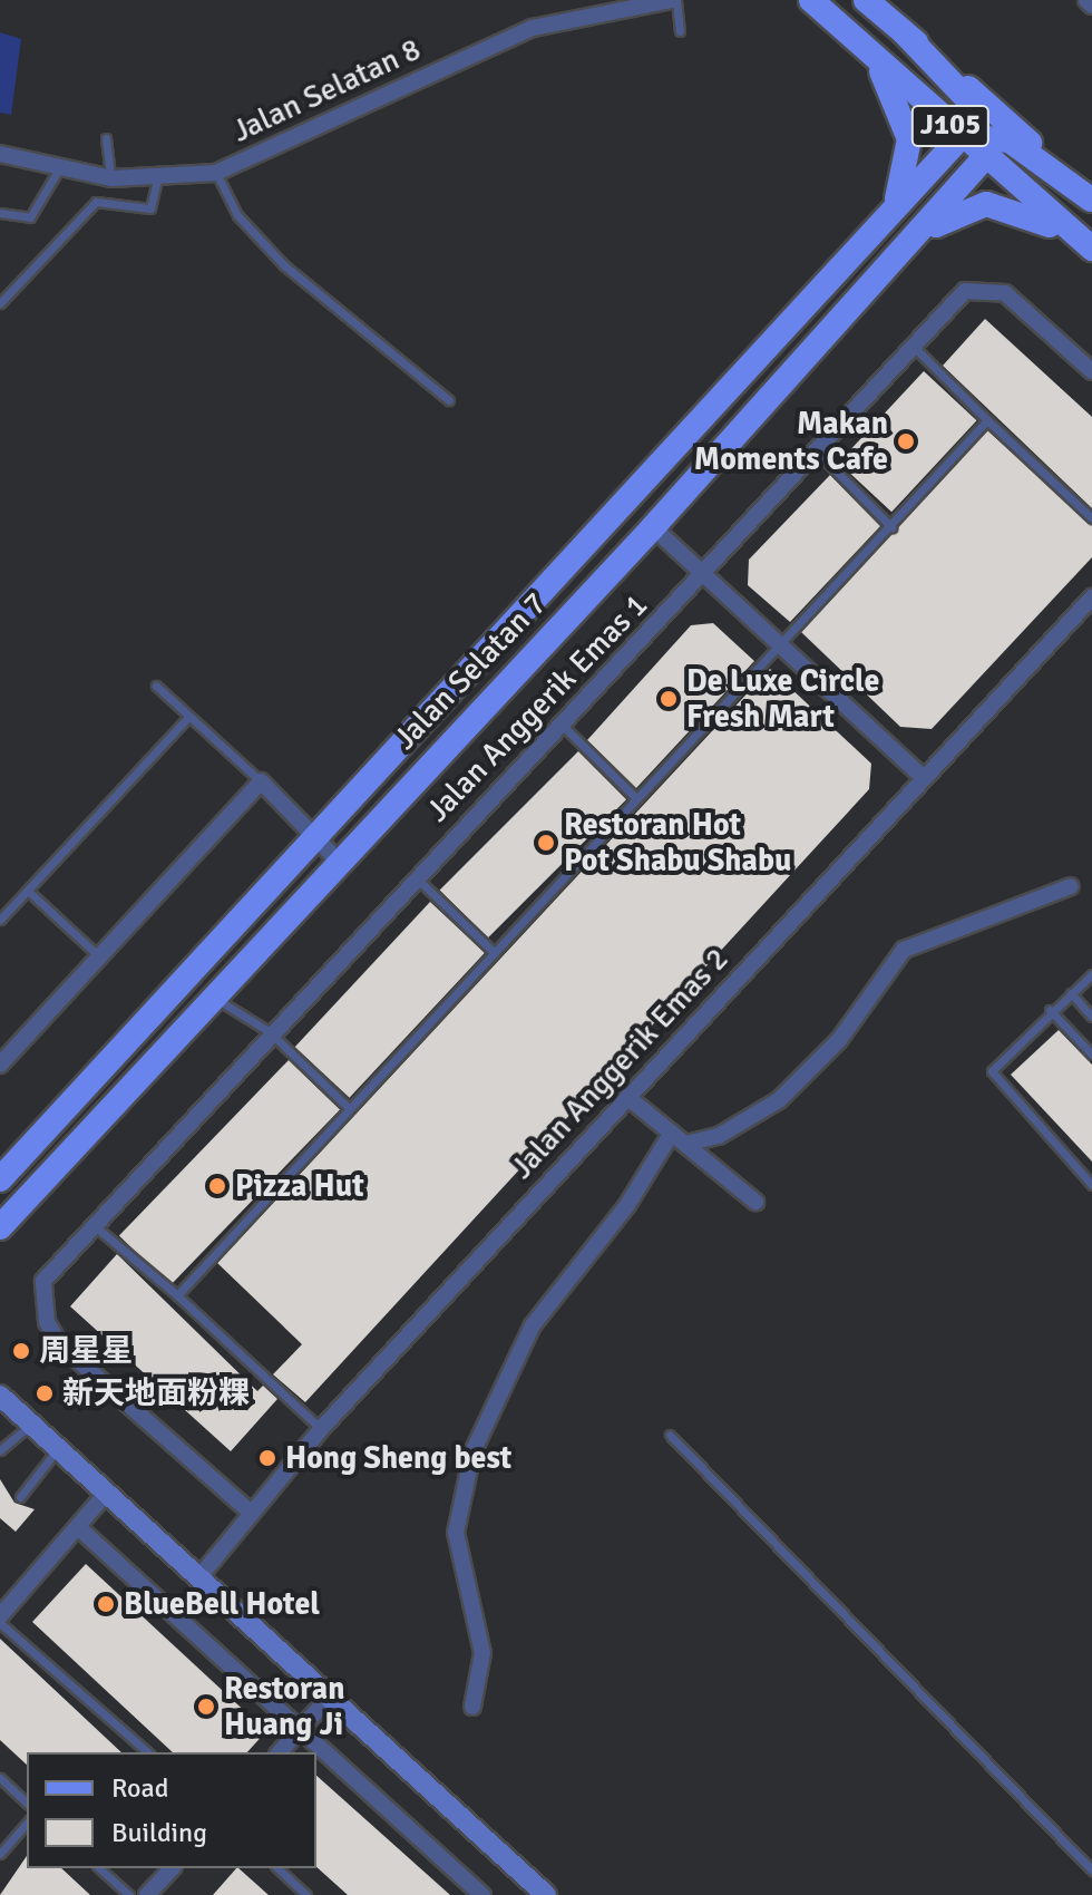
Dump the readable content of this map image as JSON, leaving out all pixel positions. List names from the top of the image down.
{
  "streets": {
    "main road": ["J105", "Jalan Selatan 7"],
    "street": ["Jalan Selatan 8", "Jalan Anggerik Emas 1", "Jalan Anggerik Emas 2"]
  },
  "crossings": [
    ["J105", "Jalan Selatan 7"],
    ["Jalan Anggerik Emas 1", "Jalan Anggerik Emas 2"]
  ],
  "places": [
    "Makan Moments Cafe",
    "De Luxe Circle Fresh Mart",
    "Restoran Hot Pot Shabu Shabu",
    "Pizza Hut",
    "周星星",
    "新天地面粉粿",
    "Hong Sheng best",
    "BlueBell Hotel",
    "Restoran Huang Ji"
  ],
  "legend": ["Road", "Building"]
}
